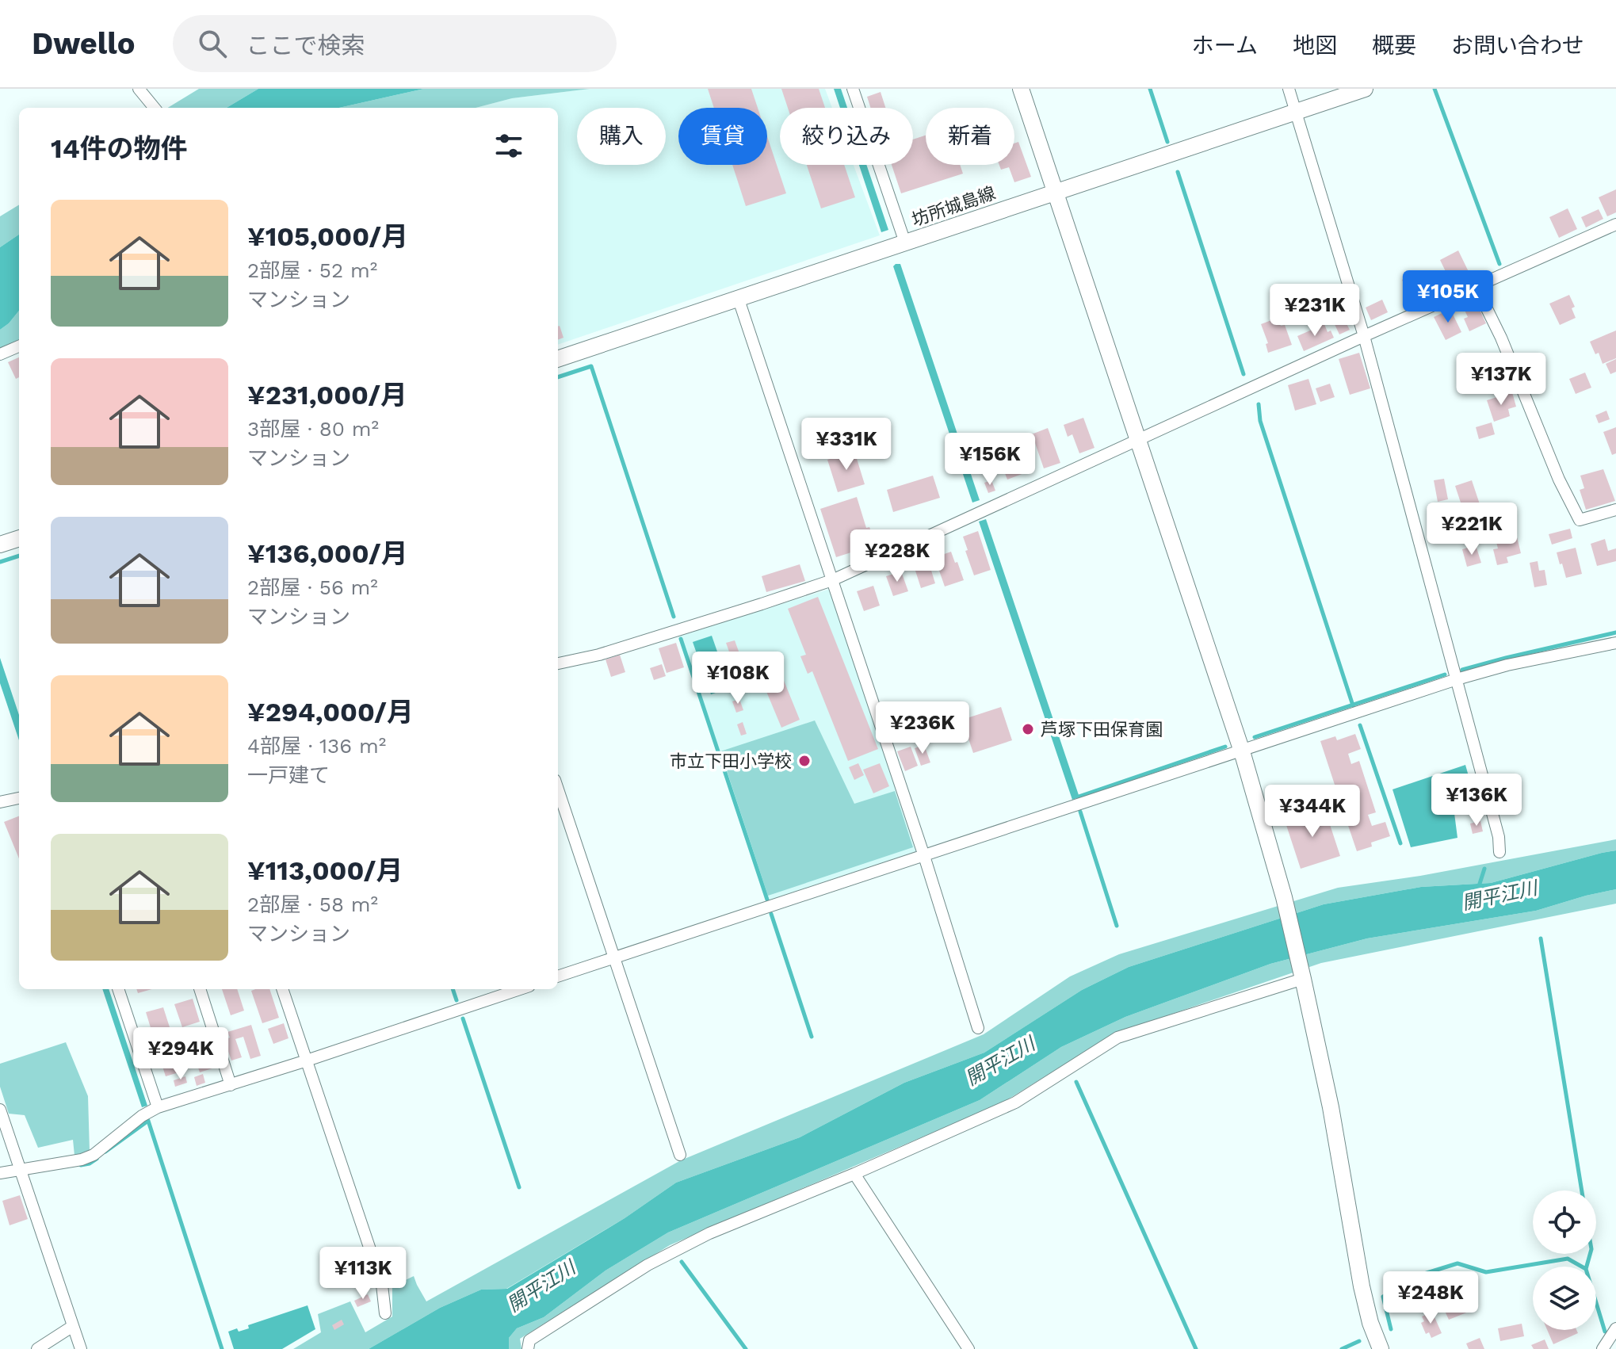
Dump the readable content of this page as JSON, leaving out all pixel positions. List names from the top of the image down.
{
  "streets": {
    "street": ["坊所城島線"]
  },
  "water": ["開平江川"],
  "places": ["芦塚下田保育園", "市立下田小学校"],
  "page": {
    "header": "Dwello",
    "search": "ここで検索",
    "nav": [
      "ホーム",
      "地図",
      "概要",
      "お問い合わせ"
    ],
    "chip": [
      "購入",
      "賃貸",
      "絞り込み",
      "新着"
    ],
    "heading": "14件の物件",
    "list": [
      {
        "name": "¥105,000/月",
        "note": "2部屋 · 52 m² · マンション"
      },
      {
        "name": "¥231,000/月",
        "note": "3部屋 · 80 m² · マンション"
      },
      {
        "name": "¥136,000/月",
        "note": "2部屋 · 56 m² · マンション"
      },
      {
        "name": "¥294,000/月",
        "note": "4部屋 · 136 m² · 一戸建て"
      },
      {
        "name": "¥113,000/月",
        "note": "2部屋 · 58 m² · マンション"
      }
    ],
    "price": [
      "¥105K",
      "¥231K",
      "¥137K",
      "¥331K",
      "¥156K",
      "¥221K",
      "¥228K",
      "¥108K",
      "¥236K",
      "¥136K",
      "¥344K",
      "¥294K",
      "¥113K",
      "¥248K"
    ]
  }
}
